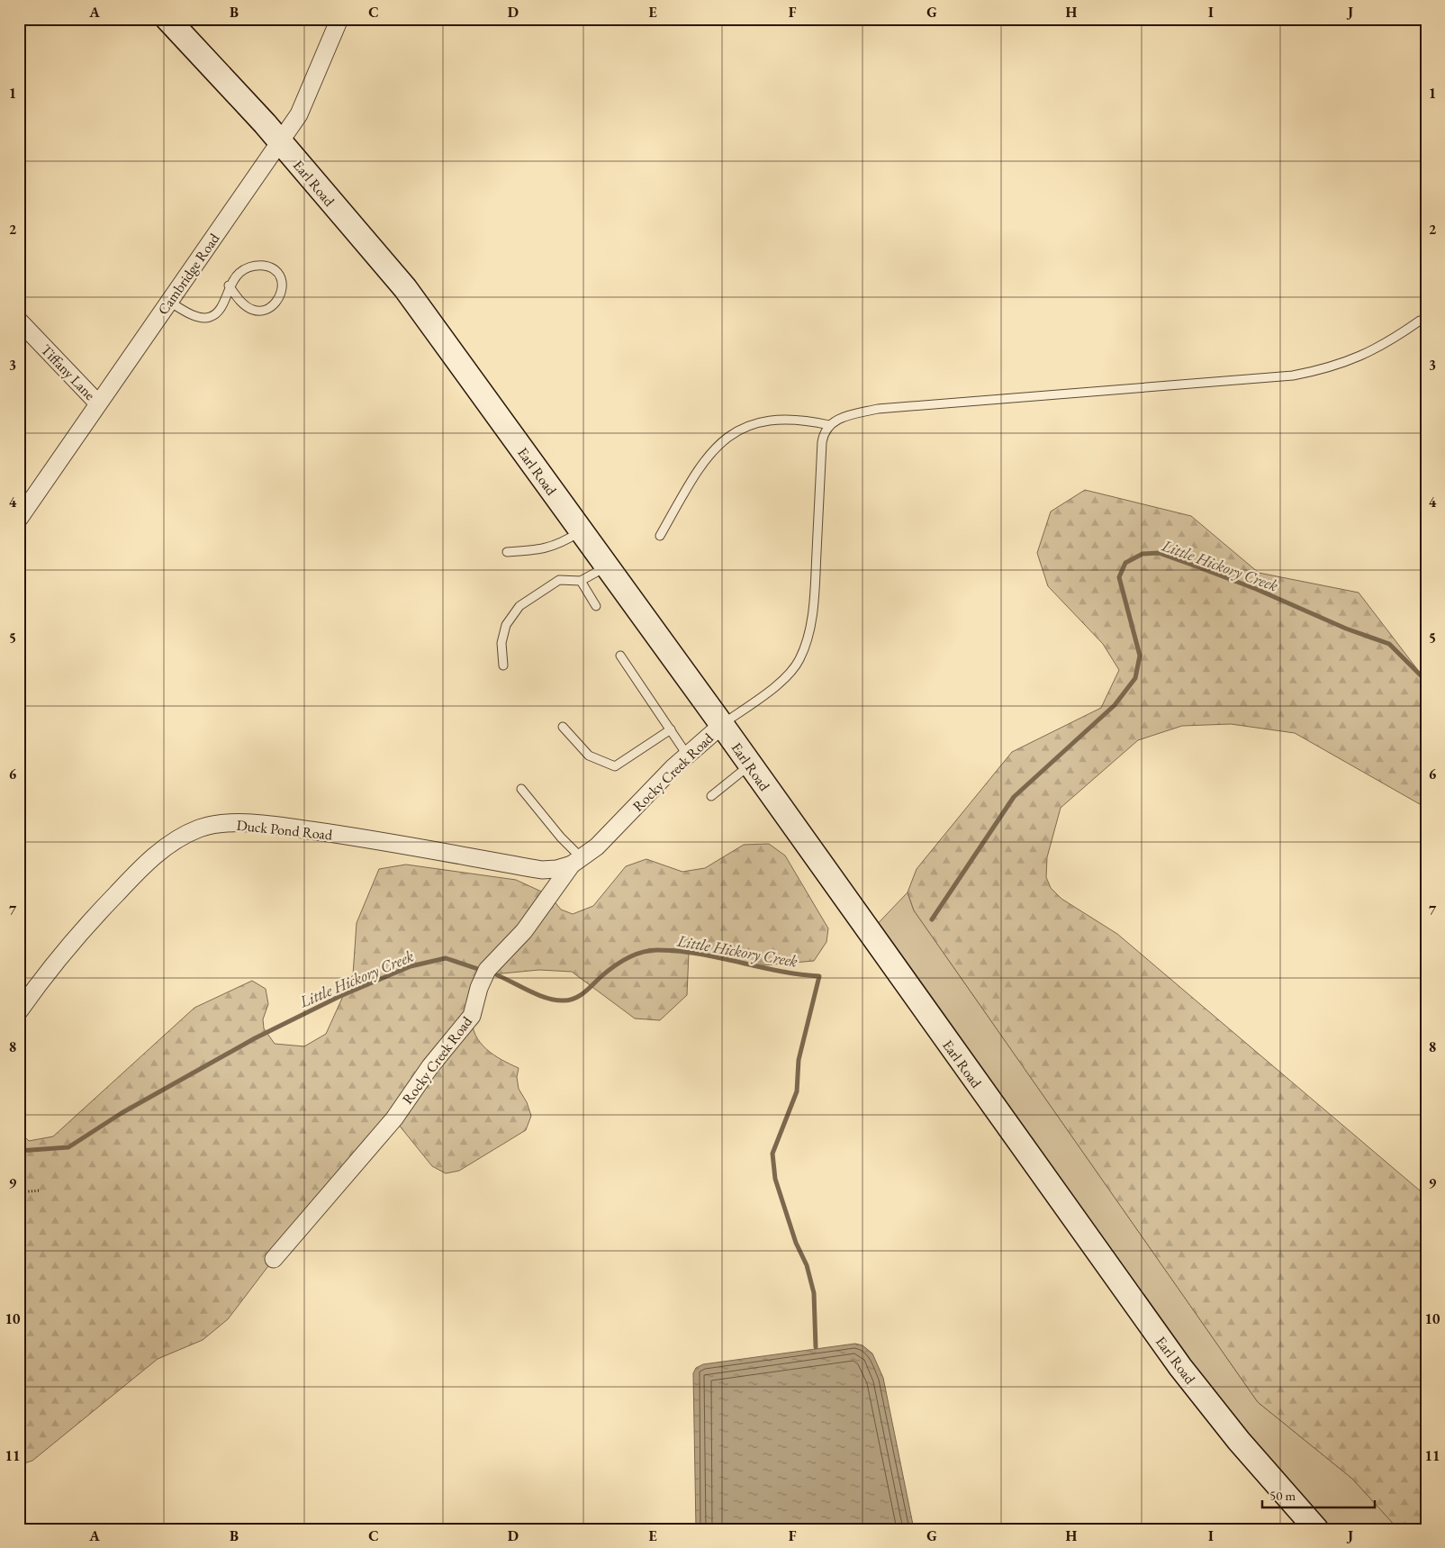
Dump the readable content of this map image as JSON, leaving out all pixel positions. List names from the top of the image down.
{
  "streets": {
    "main road": ["Earl Road"],
    "street": [
      "Cambridge Road",
      "Tiffany Lane",
      "Rocky Creek Road",
      "Duck Pond Road"
    ]
  },
  "crossings": [
    ["Earl Road", "Cambridge Road"],
    ["Earl Road", "Rocky Creek Road"],
    ["Cambridge Road", "Tiffany Lane"],
    ["Rocky Creek Road", "Duck Pond Road"]
  ],
  "water": ["Little Hickory Creek"],
  "scale_bar": "50 m",
  "grid": {
    "columns": [
      "A",
      "B",
      "C",
      "D",
      "E",
      "F",
      "G",
      "H",
      "I",
      "J"
    ],
    "rows": [
      "1",
      "2",
      "3",
      "4",
      "5",
      "6",
      "7",
      "8",
      "9",
      "10",
      "11"
    ]
  }
}
